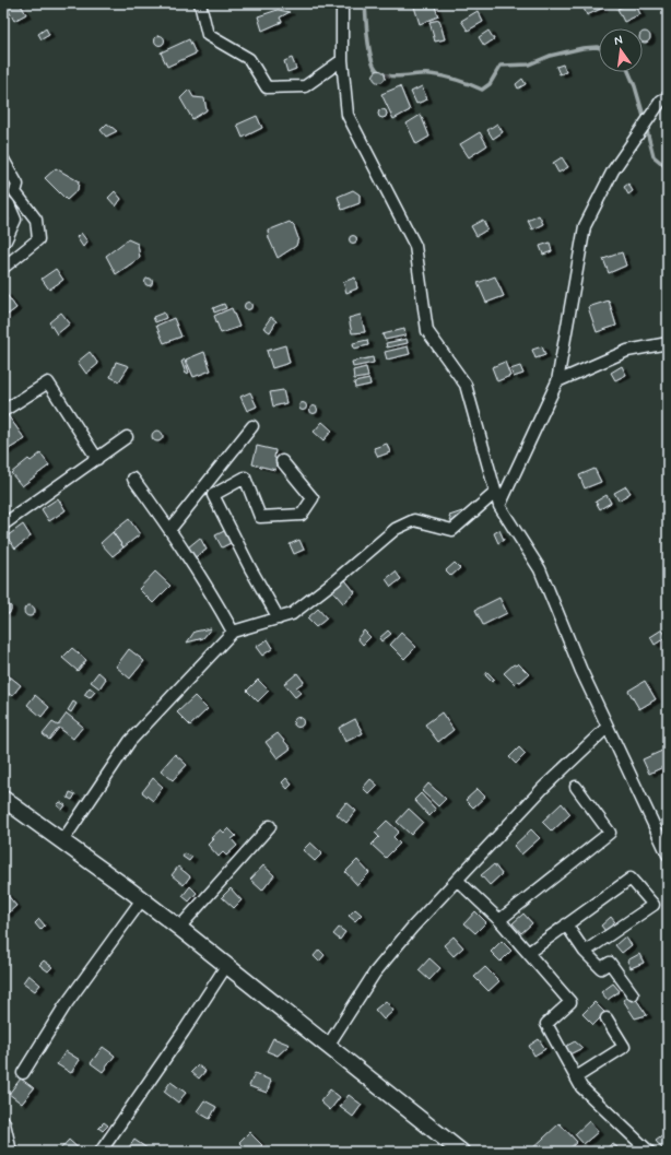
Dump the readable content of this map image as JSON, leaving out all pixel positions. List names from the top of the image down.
{
  "north": "top"
}
